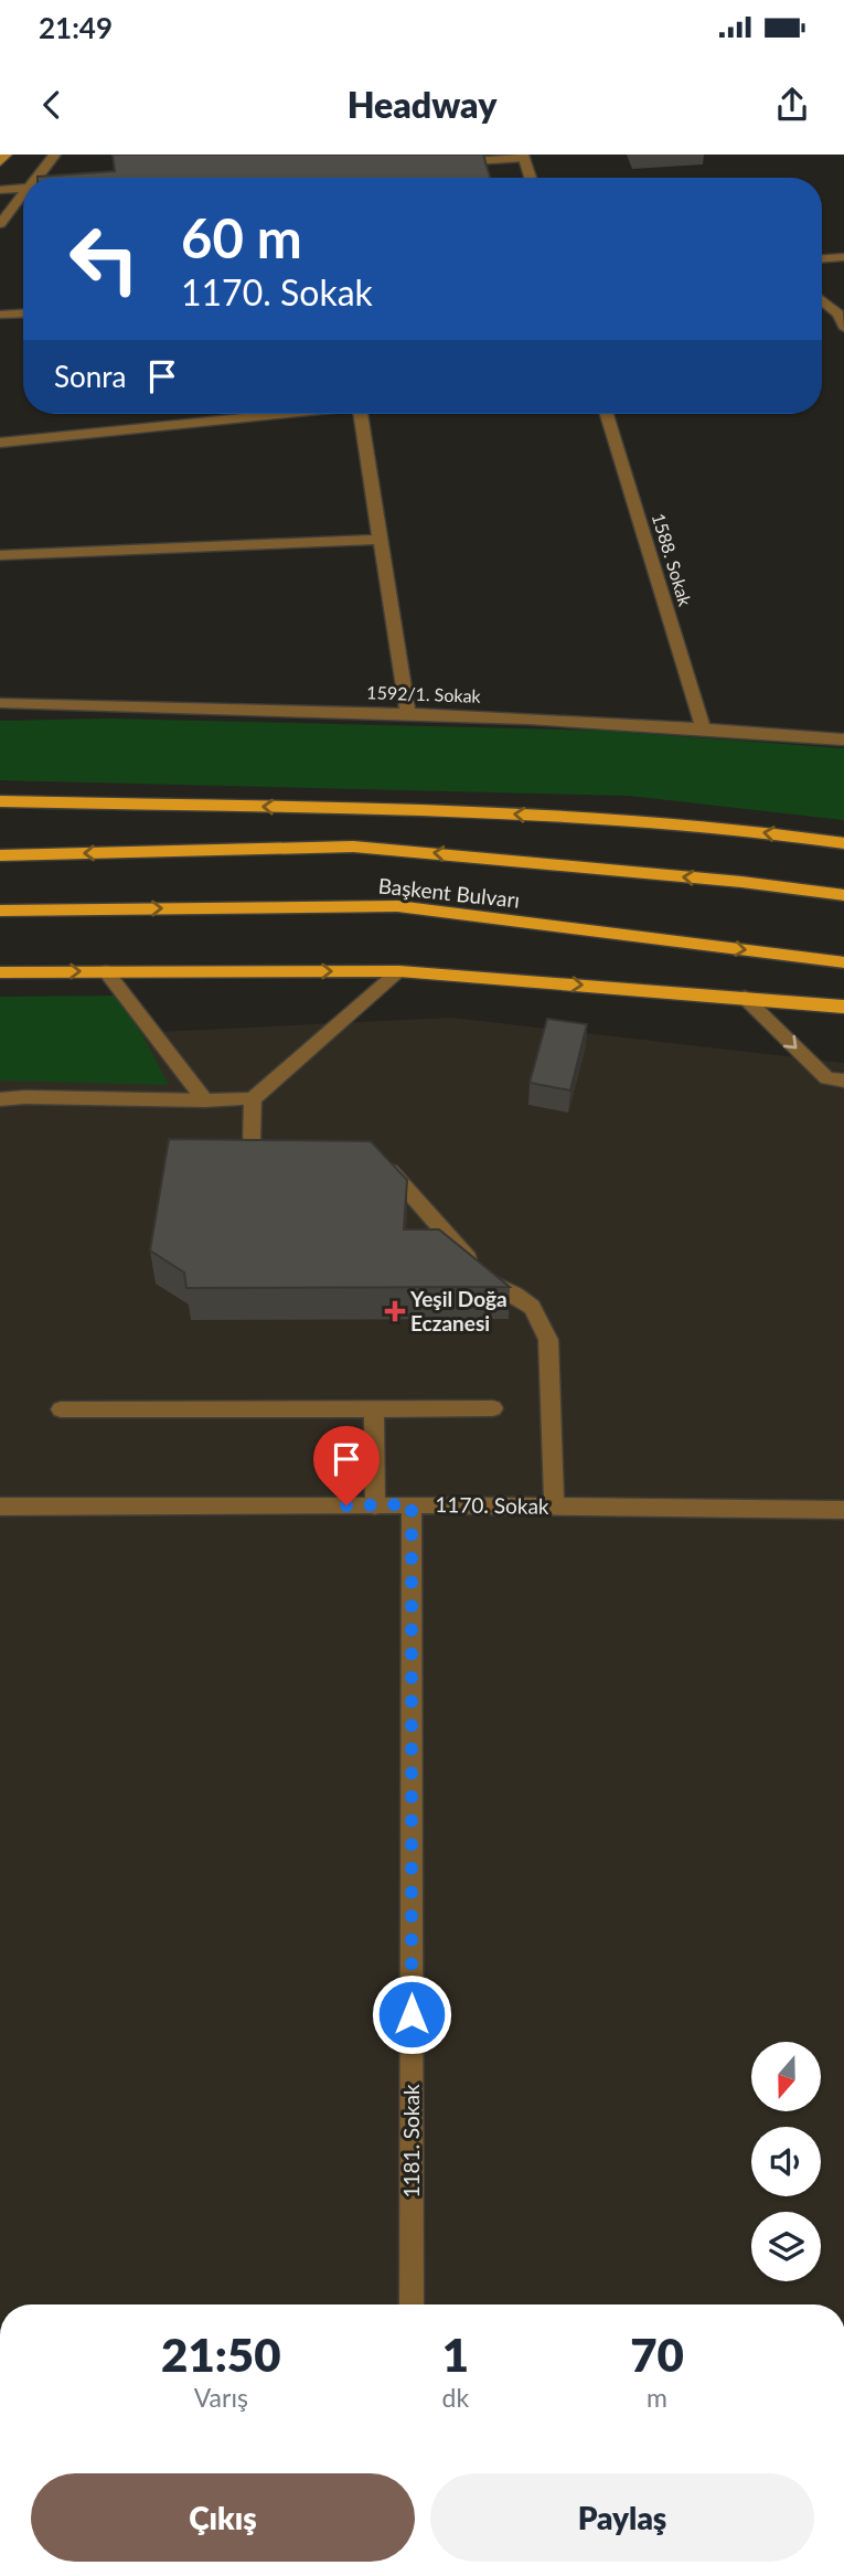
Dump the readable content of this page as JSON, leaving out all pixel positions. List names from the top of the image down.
{
  "streets": {
    "main road": ["Başkent Bulvarı"],
    "street": [
      "1588. Sokak",
      "1592/1. Sokak",
      "1170. Sokak",
      "1181. Sokak"
    ]
  },
  "crossings": [
    ["1588. Sokak", "1592/1. Sokak"],
    ["1170. Sokak", "1181. Sokak"]
  ],
  "places": {
    "health": ["Yeşil Doğa Eczanesi"]
  },
  "north": "bottom",
  "page": {
    "status": "21:49",
    "header": "Headway",
    "turn": ["60 m", "1170. Sokak"],
    "then": "Sonra",
    "eta": [
      "21:50",
      "Varış",
      "1",
      "dk",
      "70",
      "m"
    ],
    "buttons": ["Çıkış", "Paylaş"]
  }
}
